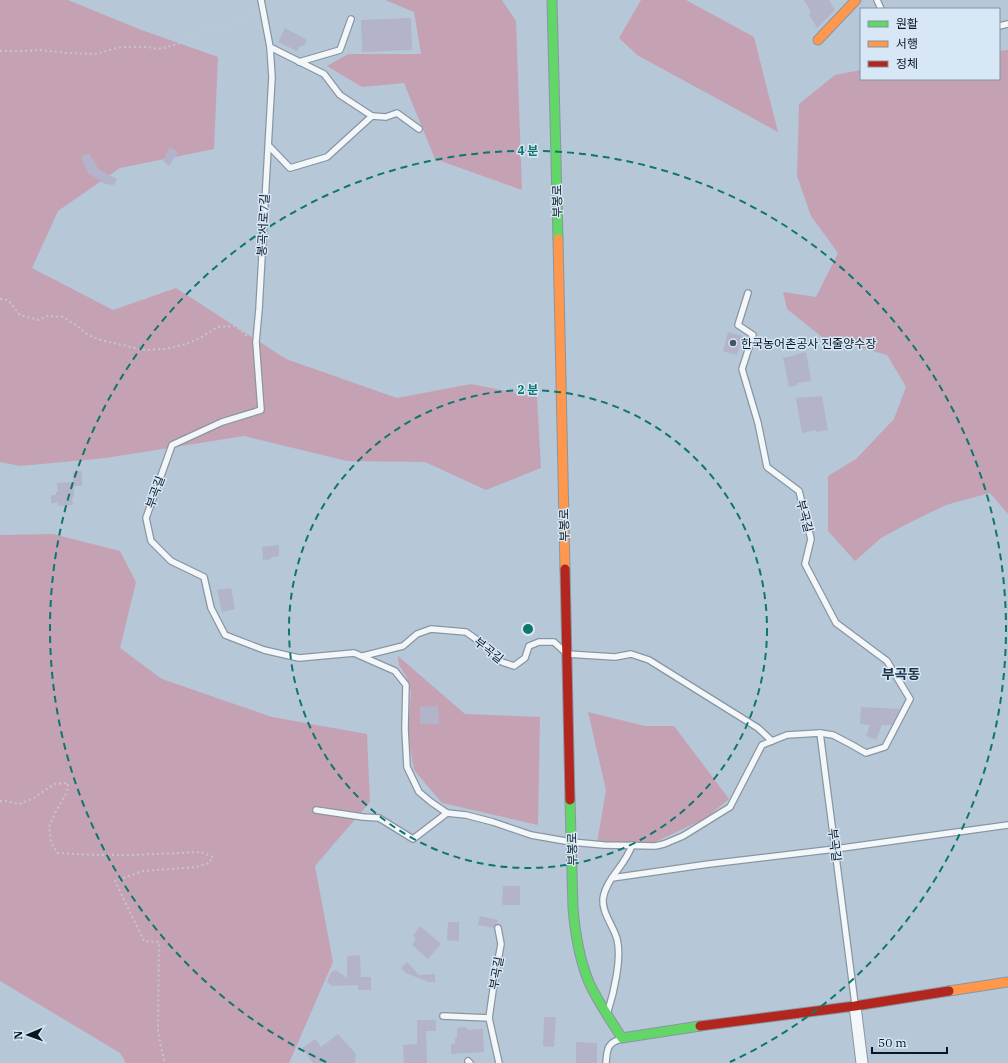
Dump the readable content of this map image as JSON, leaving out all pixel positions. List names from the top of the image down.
{
  "streets": {
    "street": ["부봉로"],
    "lane": ["봉곡서로7길", "부곡길"]
  },
  "crossings": [
    ["부봉로", "부곡길"],
    ["봉곡서로7길", "부곡길"]
  ],
  "districts": ["부곡동"],
  "places": ["한국농어촌공사 진줄양수장"],
  "legend": ["원활", "서행", "정체"],
  "scale_bar": "50 m",
  "north": "left",
  "rings": ["4 분", "2 분"]
}
